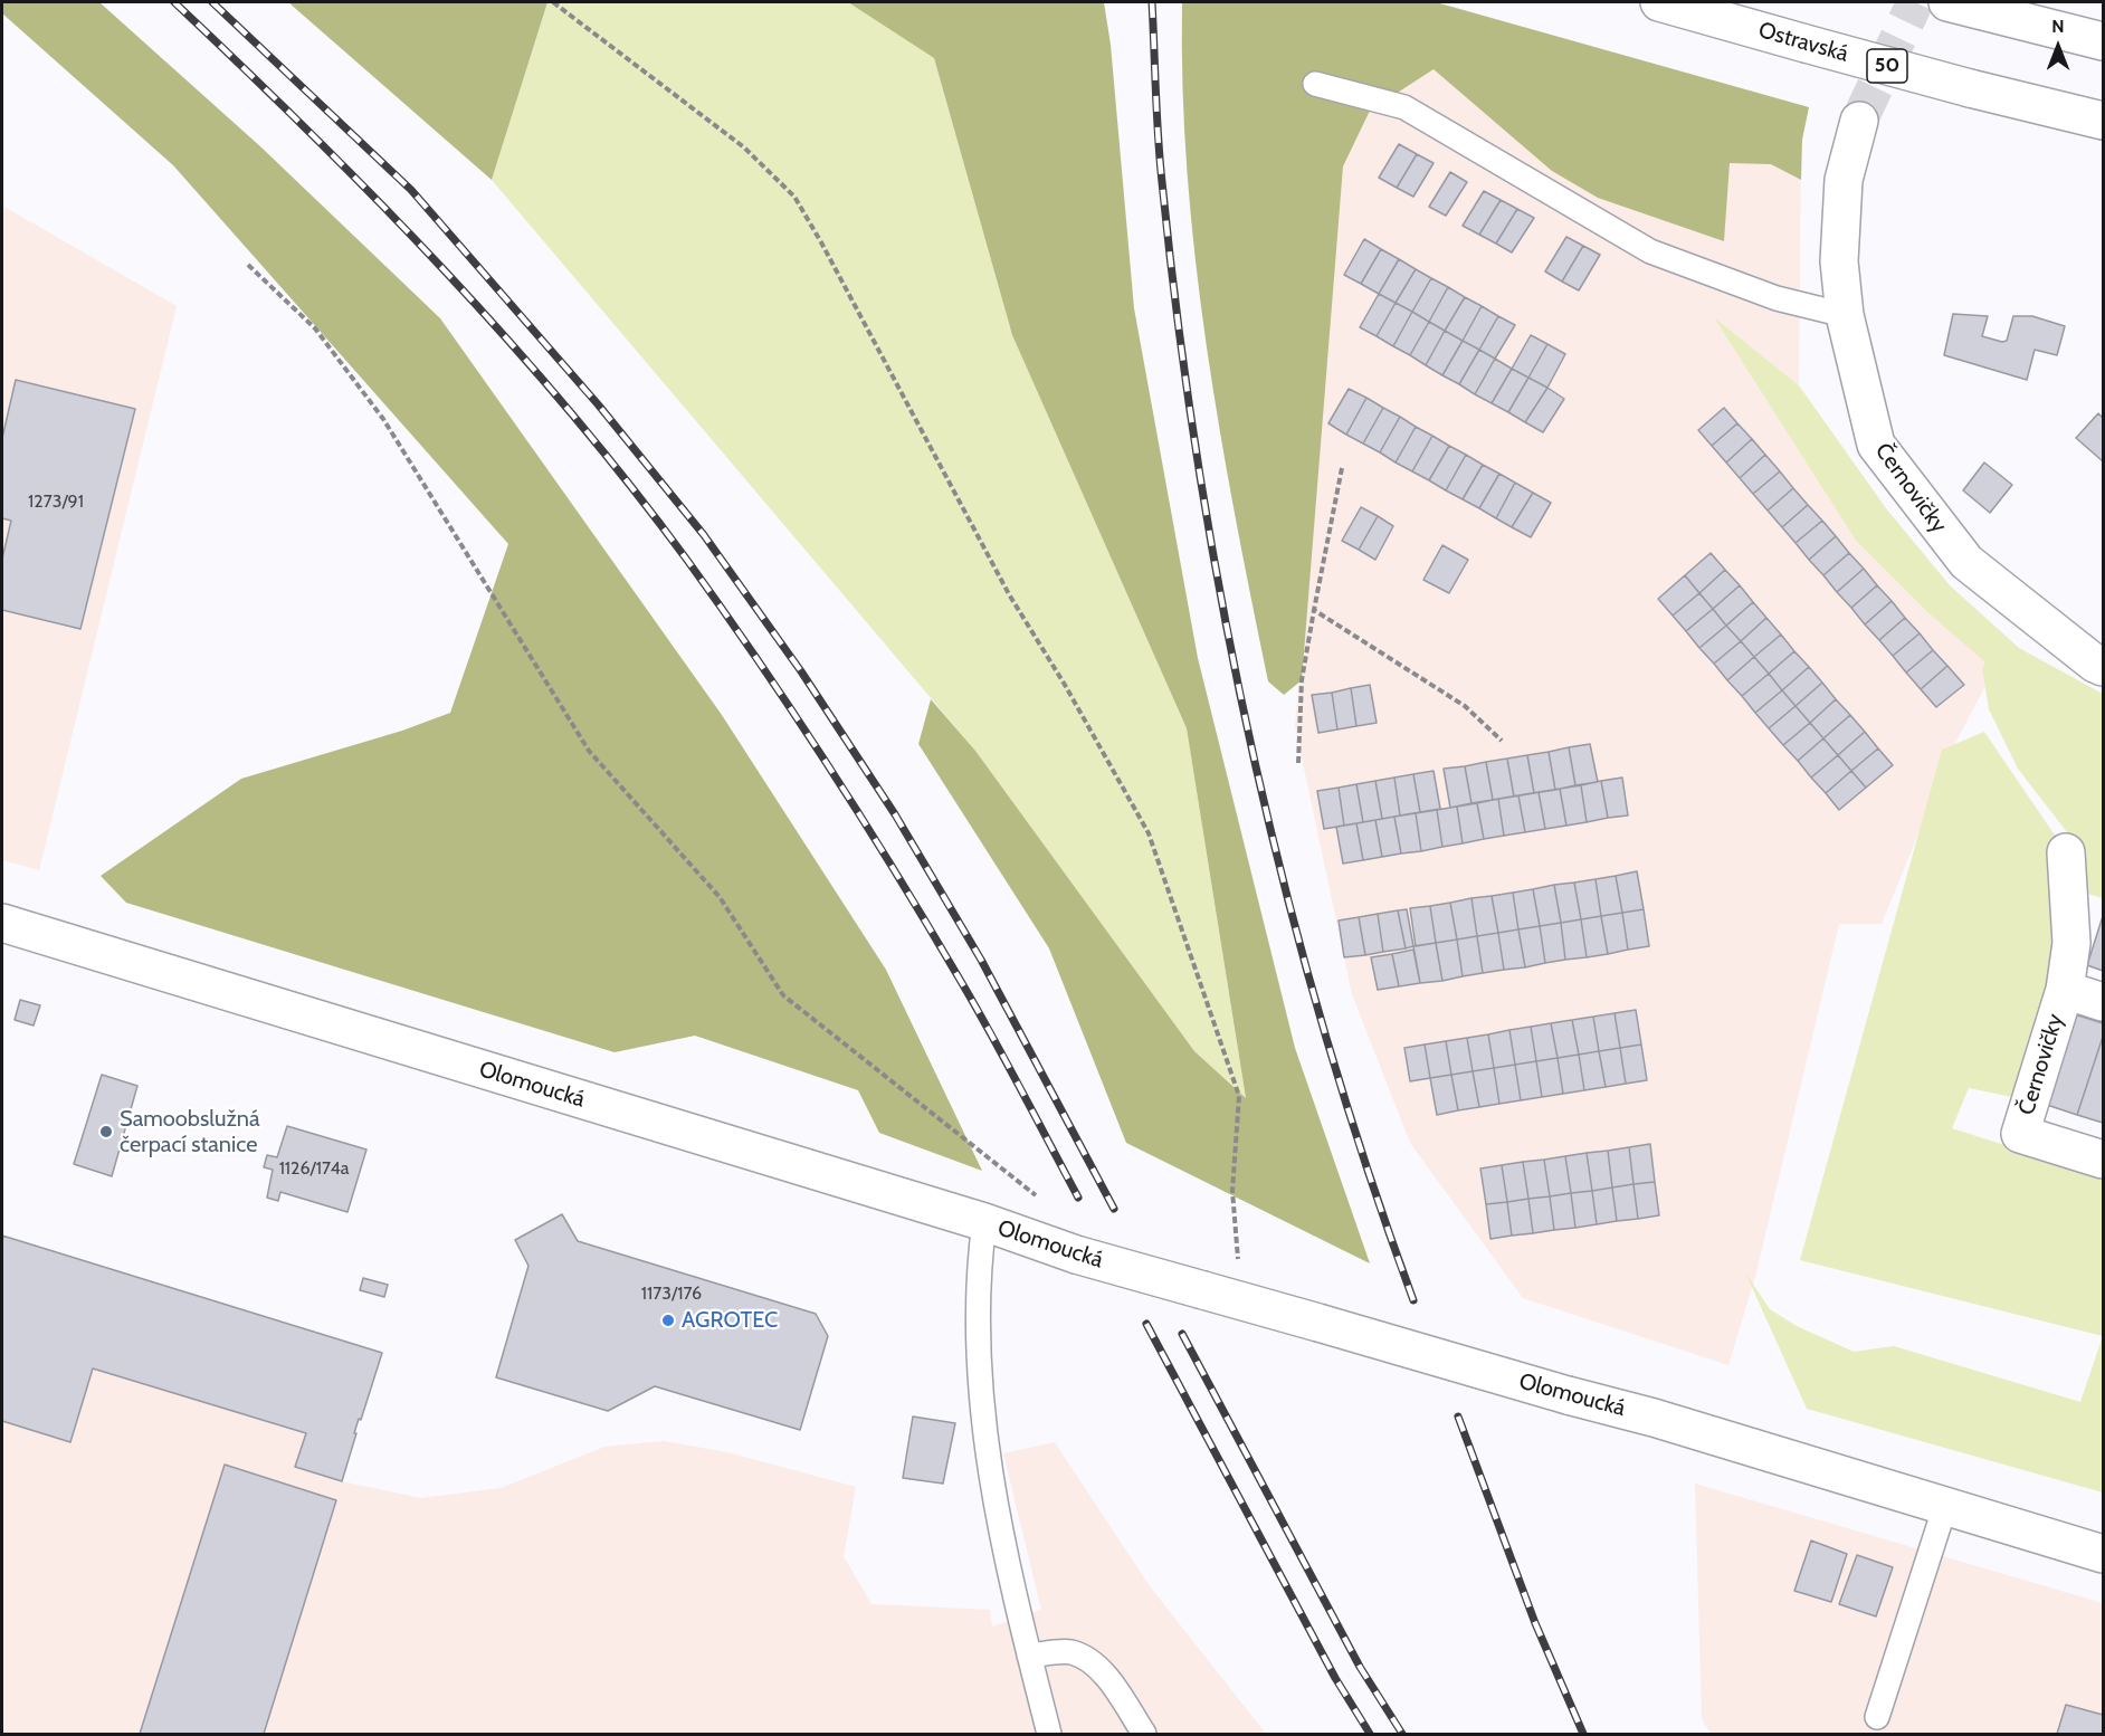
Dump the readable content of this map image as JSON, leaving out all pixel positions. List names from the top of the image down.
{
  "streets": {
    "main road": [
      "Ostravská",
      "50",
      "Černovičky",
      "Olomoucká"
    ]
  },
  "places": ["Samoobslužná čerpací stanice", "AGROTEC"],
  "house_numbers": ["1273/91", "1126/174a", "1173/176"],
  "north": "top"
}
